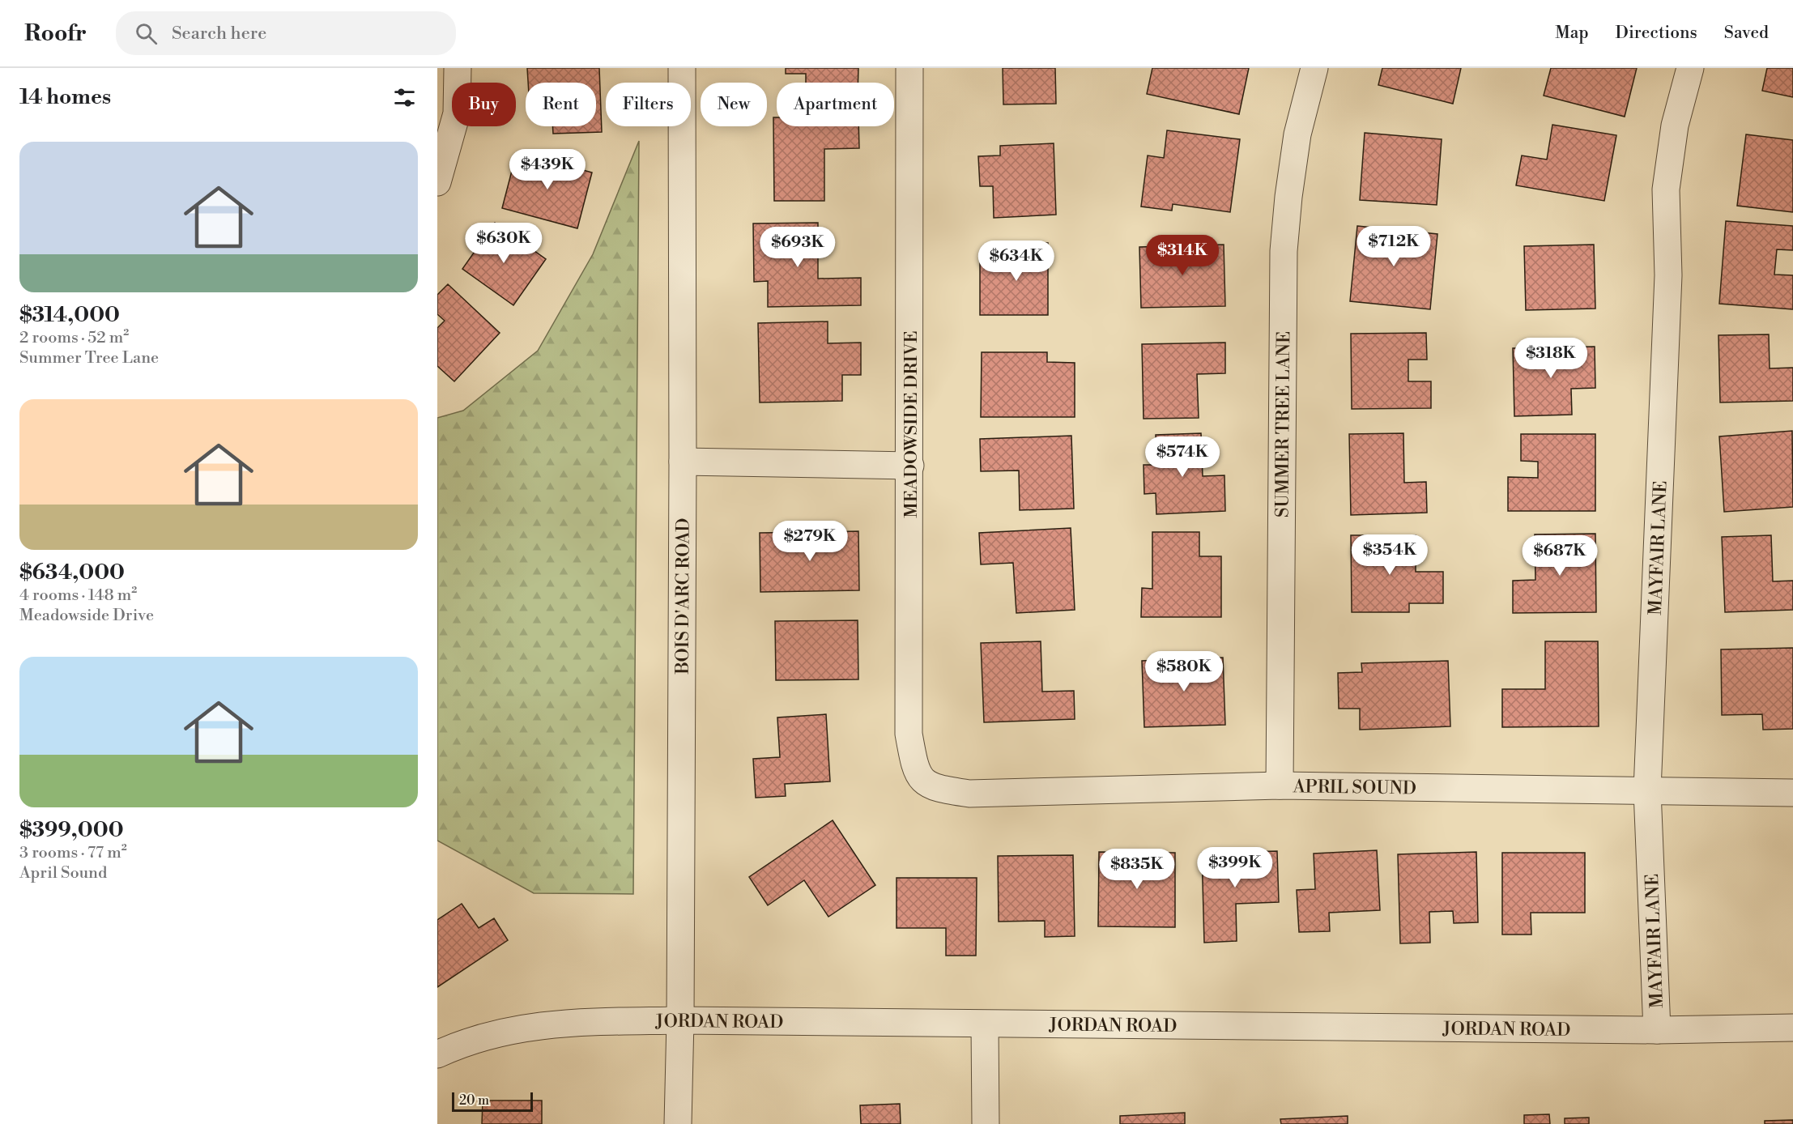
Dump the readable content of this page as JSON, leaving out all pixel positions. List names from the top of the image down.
{
  "streets": {
    "street": [
      "MEADOWSIDE DRIVE",
      "SUMMER TREE LANE",
      "MAYFAIR LANE",
      "BOIS D'ARC ROAD",
      "APRIL SOUND",
      "JORDAN ROAD"
    ]
  },
  "crossings": [
    ["MEADOWSIDE DRIVE", "APRIL SOUND"],
    ["SUMMER TREE LANE", "APRIL SOUND"],
    ["MAYFAIR LANE", "APRIL SOUND"],
    ["MAYFAIR LANE", "JORDAN ROAD"],
    ["BOIS D'ARC ROAD", "JORDAN ROAD"]
  ],
  "scale_bar": "20 m",
  "page": {
    "header": "Roofr",
    "search": "Search here",
    "nav": ["Map", "Directions", "Saved"],
    "heading": "14 homes",
    "chip": [
      "Buy",
      "Rent",
      "Filters",
      "New",
      "Apartment"
    ],
    "list": [
      {
        "name": "$314,000",
        "note": "2 rooms · 52 m² · Summer Tree Lane"
      },
      {
        "name": "$634,000",
        "note": "4 rooms · 148 m² · Meadowside Drive"
      },
      {
        "name": "$399,000",
        "note": "3 rooms · 77 m² · April Sound"
      }
    ],
    "price": [
      "$439K",
      "$630K",
      "$712K",
      "$693K",
      "$314K",
      "$634K",
      "$318K",
      "$574K",
      "$279K",
      "$354K",
      "$687K",
      "$580K",
      "$399K",
      "$835K"
    ],
    "scale": "20 m"
  }
}
